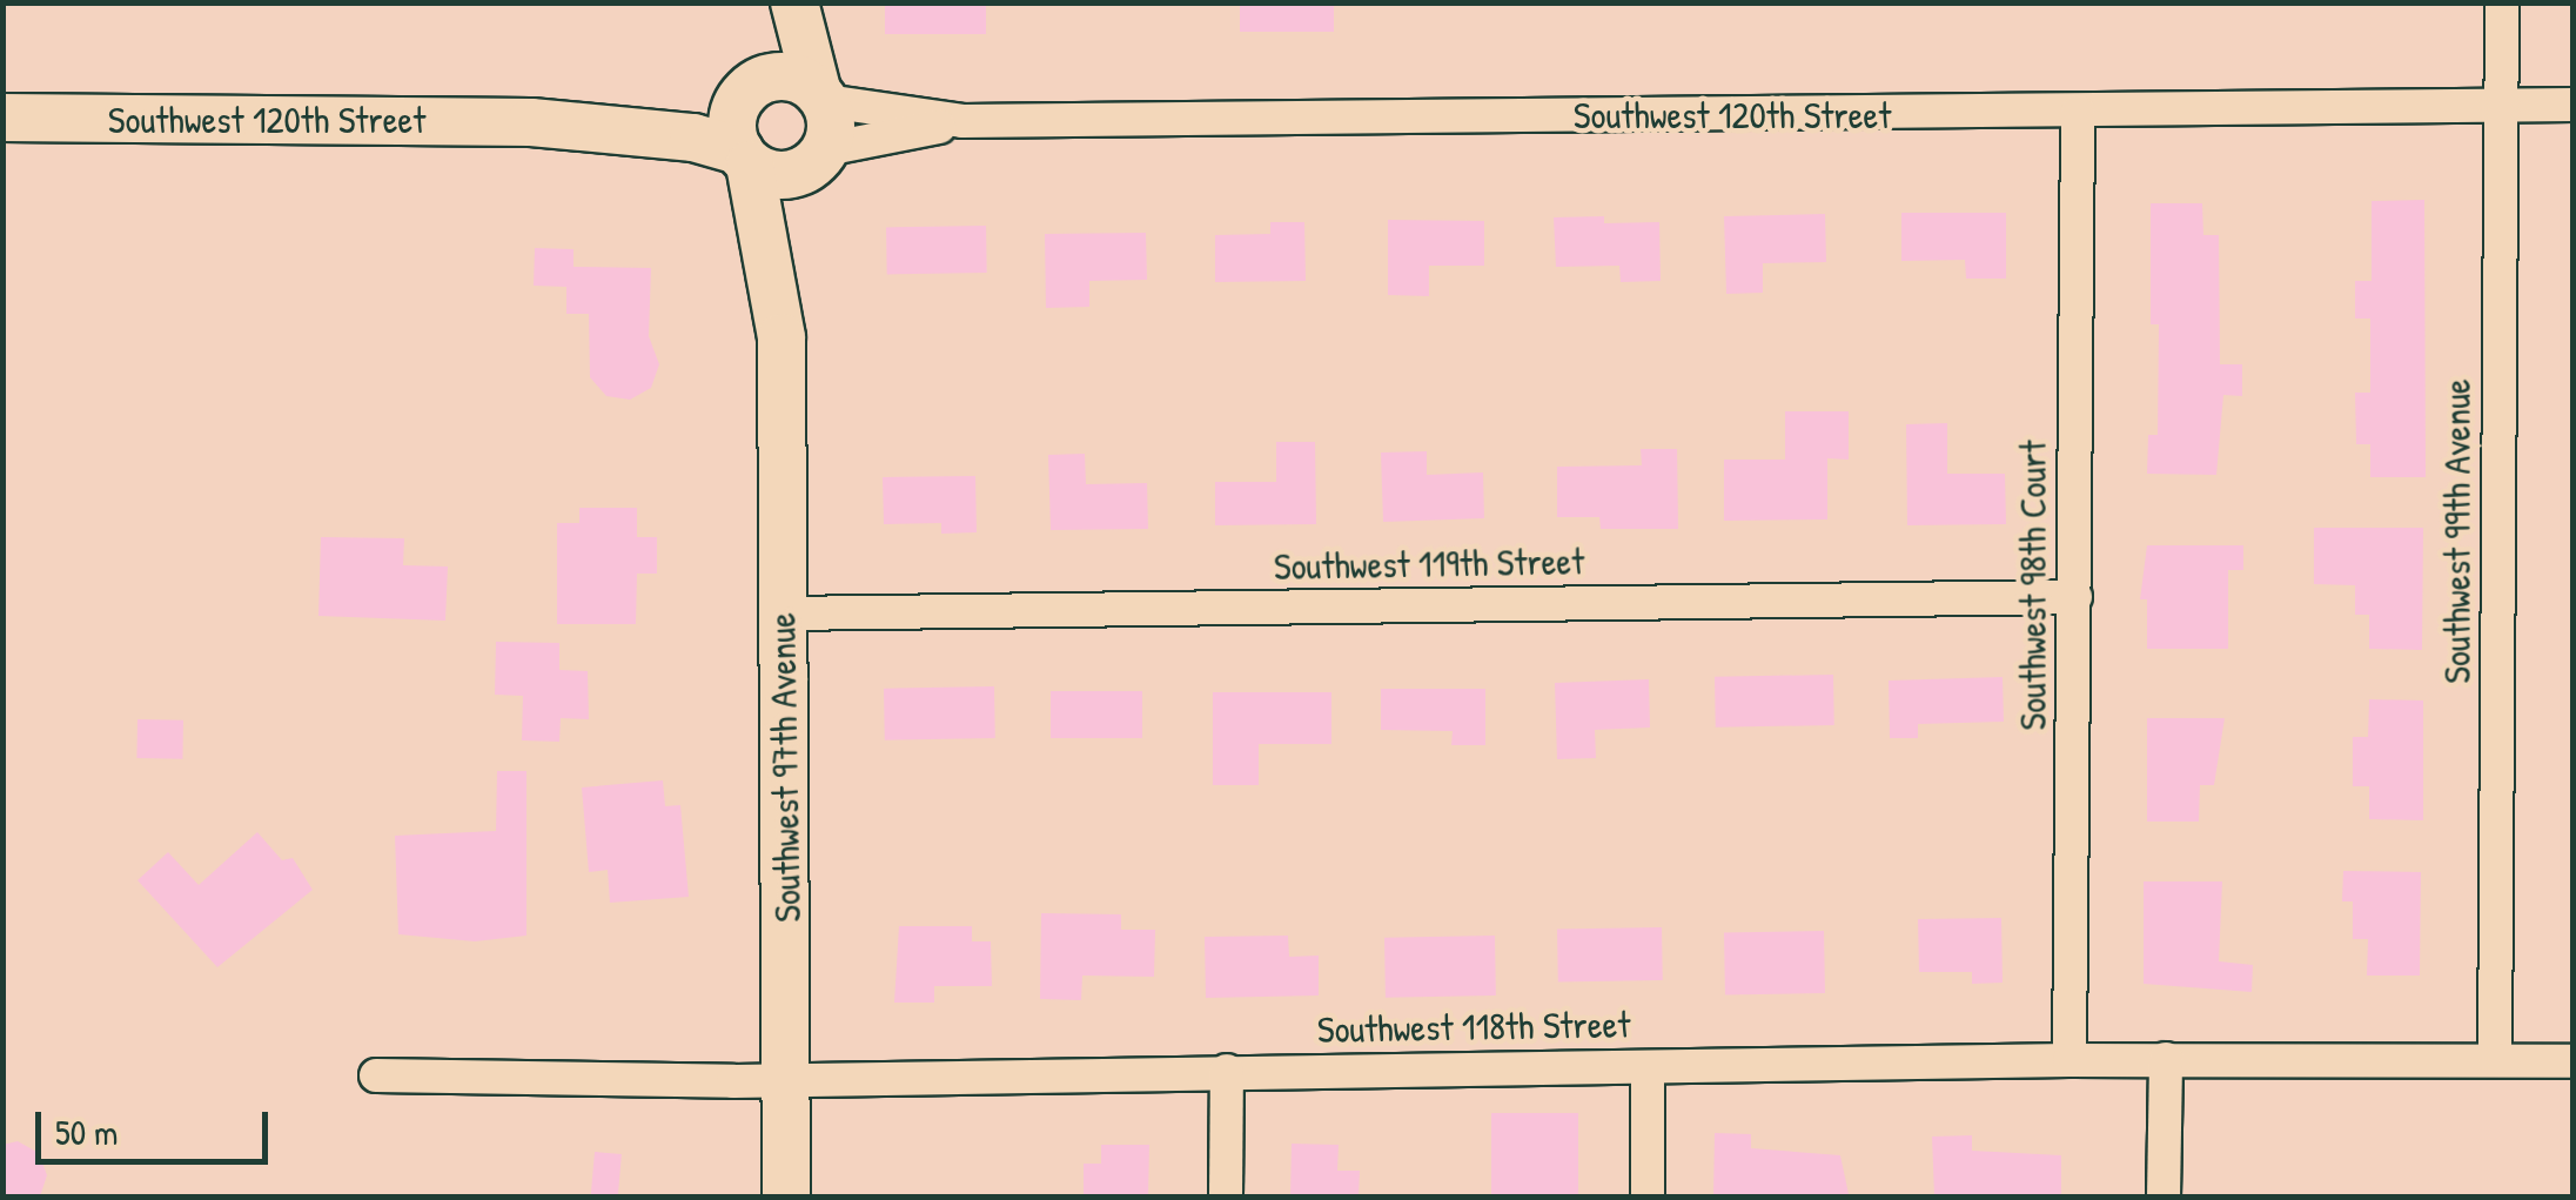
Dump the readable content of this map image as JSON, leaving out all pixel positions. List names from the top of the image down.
{
  "streets": {
    "street": [
      "Southwest 120th Street",
      "Southwest 99th Avenue",
      "Southwest 119th Street",
      "Southwest 98th Court",
      "Southwest 97th Avenue",
      "Southwest 118th Street"
    ]
  },
  "crossings": [
    ["Southwest 120th Street", "Southwest 99th Avenue"],
    ["Southwest 120th Street", "Southwest 98th Court"],
    ["Southwest 120th Street", "Southwest 97th Avenue"],
    ["Southwest 99th Avenue", "Southwest 118th Street"],
    ["Southwest 119th Street", "Southwest 98th Court"],
    ["Southwest 119th Street", "Southwest 97th Avenue"],
    ["Southwest 98th Court", "Southwest 118th Street"],
    ["Southwest 97th Avenue", "Southwest 118th Street"]
  ],
  "scale_bar": "50 m"
}
